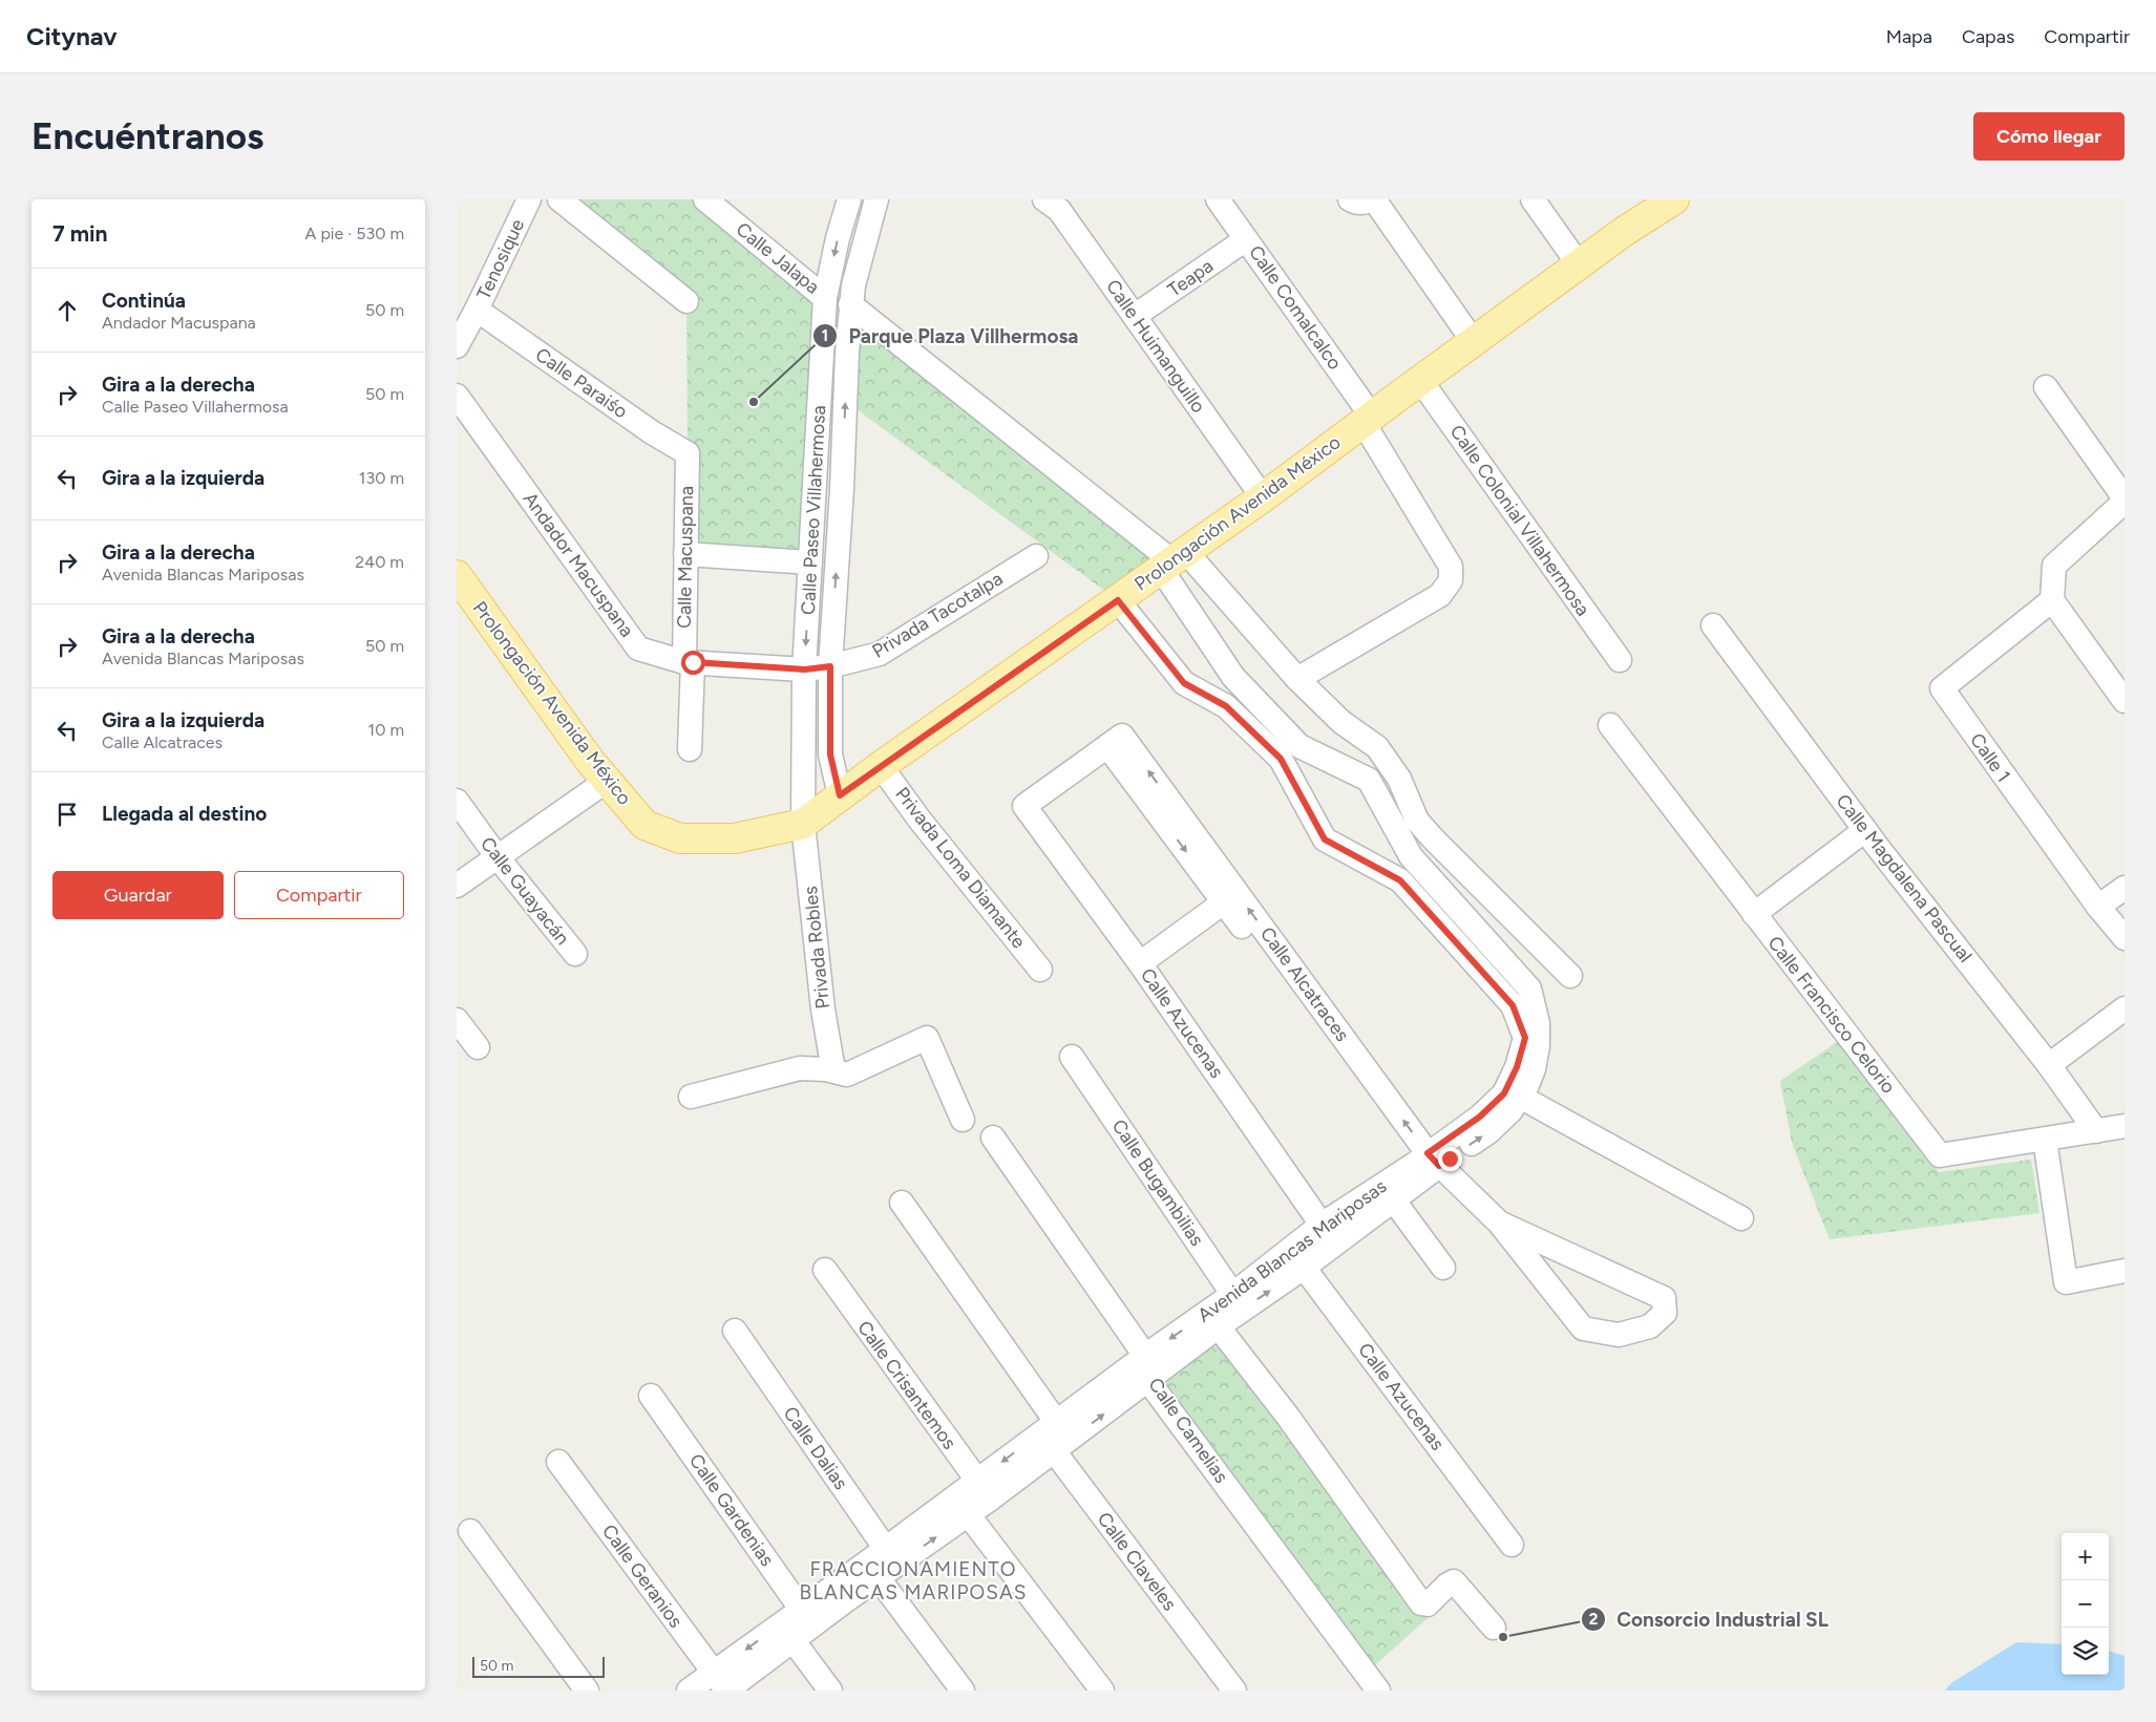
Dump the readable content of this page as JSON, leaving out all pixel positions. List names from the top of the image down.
{
  "streets": {
    "main road": ["Prolongación Avenida México"],
    "street": [
      "Calle Jalapa",
      "Tenosique",
      "Teapa",
      "Calle Comalcalco",
      "Calle Huimanguillo",
      "Calle Paraiśo",
      "Calle Paseo Villahermosa",
      "Calle Colonial Villahermosa",
      "Calle Macuspana",
      "Andador Macuspana",
      "Privada Tacotalpa",
      "Calle 1",
      "Privada Loma Diamante",
      "Calle Magdalena Pascual",
      "Calle Guayacán",
      "Privada Robles",
      "Calle Alcatraces",
      "Calle Francisco Celorio",
      "Calle Azucenas",
      "Calle Bugambilias",
      "Avenida Blancas Mariposas",
      "Calle Crisantemos",
      "Calle Camelias",
      "Calle Dalias",
      "Calle Gardenias",
      "Calle Claveles",
      "Calle Geranios"
    ]
  },
  "crossings": [
    ["Calle Jalapa", "Calle Paseo Villahermosa"],
    ["Tenosique", "Calle Paraiśo"],
    ["Teapa", "Calle Comalcalco"],
    ["Teapa", "Calle Huimanguillo"],
    ["Calle Comalcalco", "Prolongación Avenida México"],
    ["Calle Huimanguillo", "Prolongación Avenida México"],
    ["Calle Paraiśo", "Calle Macuspana"],
    ["Calle Paseo Villahermosa", "Prolongación Avenida México"],
    ["Calle Paseo Villahermosa", "Andador Macuspana"],
    ["Calle Paseo Villahermosa", "Privada Tacotalpa"],
    ["Calle Paseo Villahermosa", "Privada Robles"],
    ["Prolongación Avenida México", "Calle Colonial Villahermosa"],
    ["Prolongación Avenida México", "Privada Loma Diamante"],
    ["Prolongación Avenida México", "Privada Robles"],
    ["Prolongación Avenida México", "Avenida Blancas Mariposas"],
    ["Calle Macuspana", "Andador Macuspana"],
    ["Andador Macuspana", "Privada Tacotalpa"],
    ["Calle Magdalena Pascual", "Calle Francisco Celorio"],
    ["Calle Alcatraces", "Calle Azucenas"],
    ["Calle Alcatraces", "Avenida Blancas Mariposas"],
    ["Calle Azucenas", "Avenida Blancas Mariposas"],
    ["Calle Bugambilias", "Avenida Blancas Mariposas"],
    ["Avenida Blancas Mariposas", "Calle Crisantemos"],
    ["Avenida Blancas Mariposas", "Calle Camelias"],
    ["Avenida Blancas Mariposas", "Calle Dalias"],
    ["Avenida Blancas Mariposas", "Calle Gardenias"],
    ["Avenida Blancas Mariposas", "Calle Claveles"],
    ["Avenida Blancas Mariposas", "Calle Geranios"]
  ],
  "districts": ["FRACCIONAMIENTO BLANCAS MARIPOSAS"],
  "places": ["Parque Plaza Villhermosa", "Consorcio Industrial SL"],
  "scale_bar": "50 m",
  "page": {
    "header": "Citynav",
    "nav": ["Mapa", "Capas", "Compartir"],
    "buttons": [
      "Cómo llegar",
      ["Guardar", "Compartir"]
    ],
    "title": "Encuéntranos",
    "heading": ["7 min", "A pie · 530 m"],
    "list": [
      ["Continúa", "Andador Macuspana", "50 m"],
      ["Gira a la derecha", "Calle Paseo Villahermosa", "50 m"],
      ["Gira a la izquierda", "130 m"],
      ["Gira a la derecha", "Avenida Blancas Mariposas", "240 m"],
      ["Gira a la derecha", "Avenida Blancas Mariposas", "50 m"],
      ["Gira a la izquierda", "Calle Alcatraces", "10 m"],
      "Llegada al destino"
    ],
    "map_buttons": ["+", "−"],
    "scale": "50 m"
  }
}
